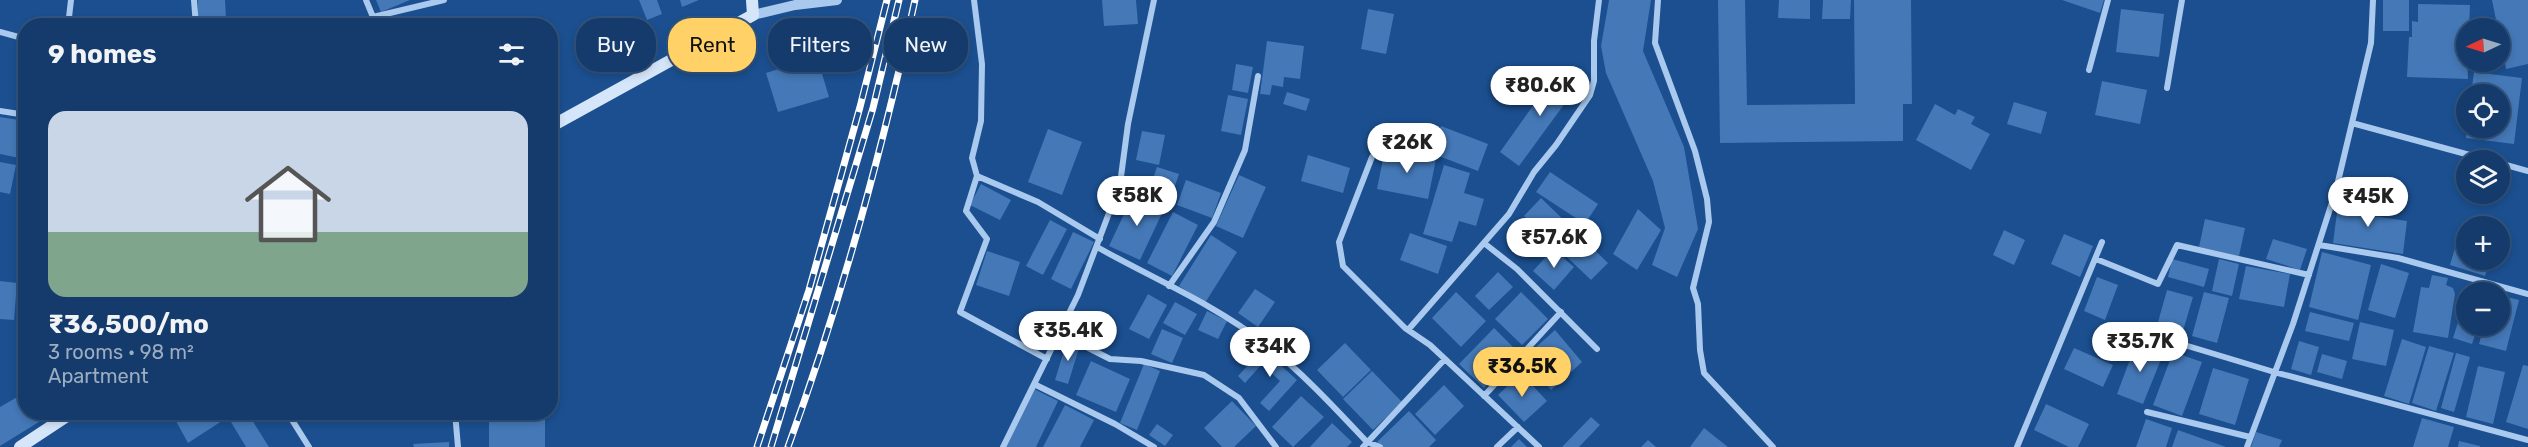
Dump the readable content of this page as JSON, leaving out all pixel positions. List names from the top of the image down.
{
  "north": "left",
  "page": {
    "map_buttons": ["+", "−"],
    "chip": [
      "Buy",
      "Rent",
      "Filters",
      "New"
    ],
    "heading": "9 homes",
    "price": [
      "₹80.6K",
      "₹26K",
      "₹58K",
      "₹45K",
      "₹57.6K",
      "₹35.4K",
      "₹35.7K",
      "₹34K",
      "₹36.5K"
    ],
    "list": [
      {
        "name": "₹36,500/mo",
        "note": "3 rooms · 98 m² · Apartment"
      }
    ]
  }
}
